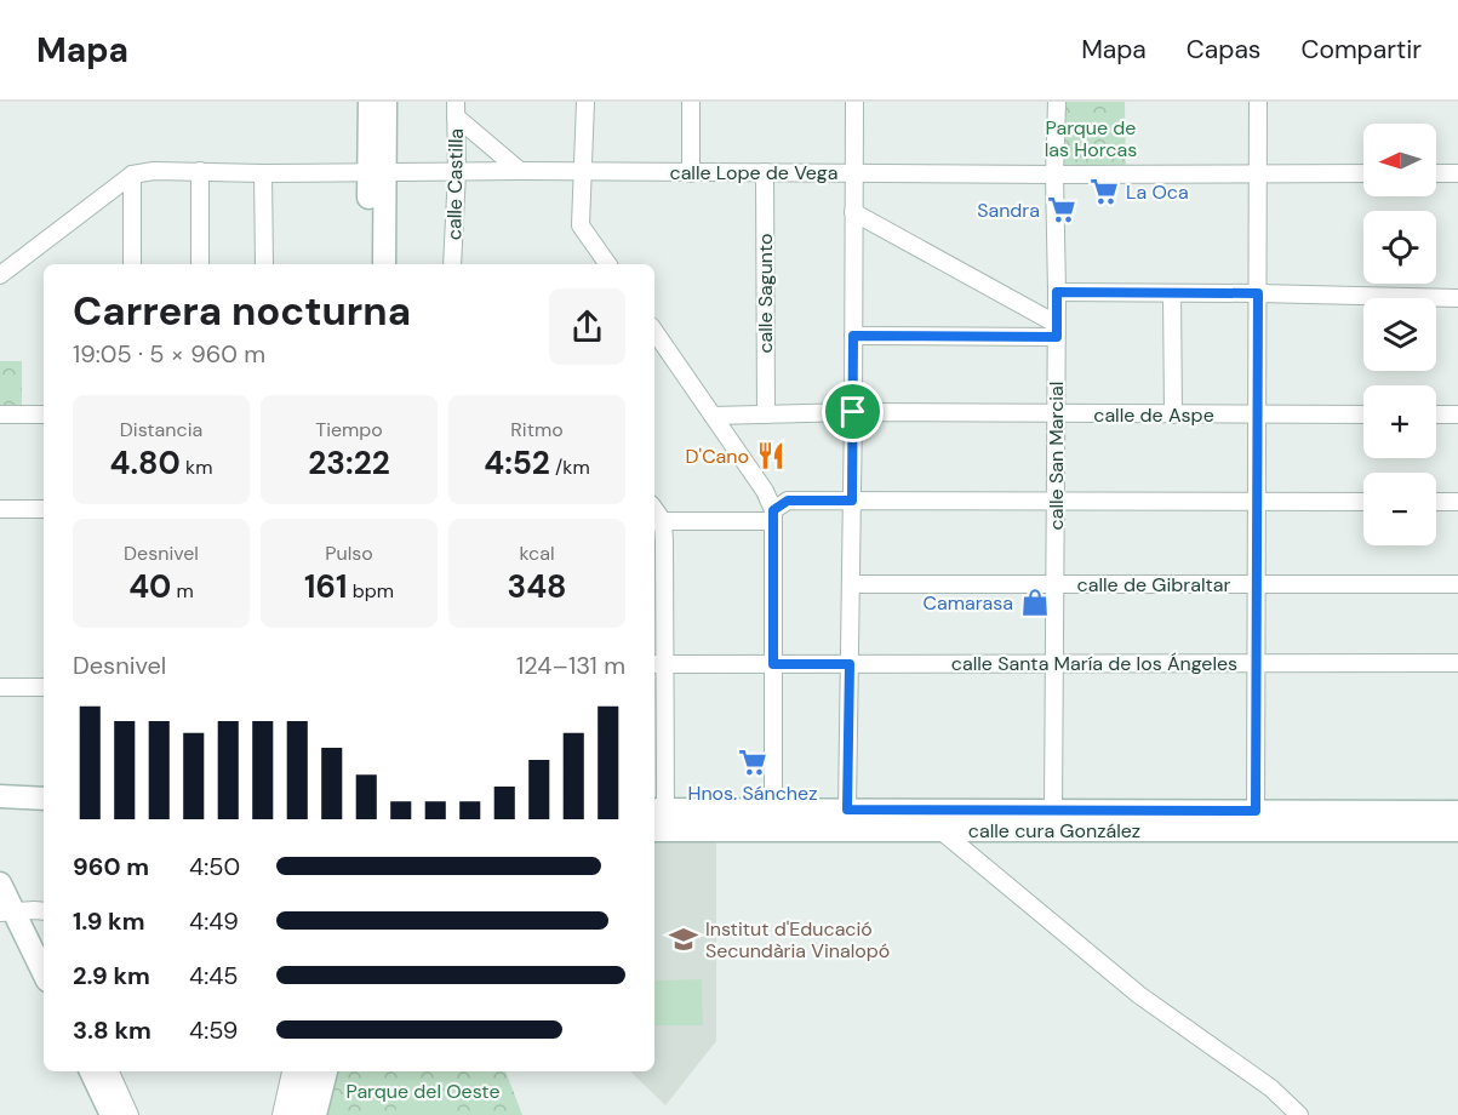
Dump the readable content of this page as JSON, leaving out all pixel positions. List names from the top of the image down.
{
  "streets": {
    "main road": ["calle cura González"],
    "street": [
      "calle Lope de Vega",
      "calle Castilla",
      "calle Sagunto",
      "calle de Aspe",
      "calle San Marcial",
      "calle de Gibraltar",
      "calle Santa María de los Ángeles"
    ]
  },
  "crossings": [
    ["calle Lope de Vega", "calle Castilla"],
    ["calle Lope de Vega", "calle Sagunto"],
    ["calle Lope de Vega", "calle San Marcial"],
    ["calle Sagunto", "calle de Aspe"],
    ["calle de Aspe", "calle San Marcial"],
    ["calle San Marcial", "calle de Gibraltar"],
    ["calle San Marcial", "calle Santa María de los Ángeles"],
    ["calle San Marcial", "calle cura González"]
  ],
  "parks": ["Parque de las Horcas", "Parque del Oeste"],
  "places": {
    "supermarket": ["La Oca", "Sandra", "Hnos. Sánchez"],
    "restaurant": ["D'Cano"],
    "shop": ["Camarasa"],
    "school or university": ["Institut d'Educació Secundària Vinalopó"]
  },
  "north": "left",
  "page": {
    "header": "Mapa",
    "nav": ["Mapa", "Capas", "Compartir"],
    "map_buttons": ["+", "−"],
    "heading": ["Carrera nocturna", "19:05 · 5 × 960 m"],
    "stats": [
      ["Distancia", "4.80 km"],
      ["Tiempo", "23:22"],
      ["Ritmo", "4:52 /km"],
      ["Desnivel", "40 m"],
      ["Pulso", "161 bpm"],
      ["kcal", "348"]
    ],
    "chart": ["Desnivel", "124–131 m"],
    "list": [
      {
        "name": "960 m",
        "note": "4:50"
      },
      {
        "name": "1.9 km",
        "note": "4:49"
      },
      {
        "name": "2.9 km",
        "note": "4:45"
      },
      {
        "name": "3.8 km",
        "note": "4:59"
      }
    ]
  }
}
